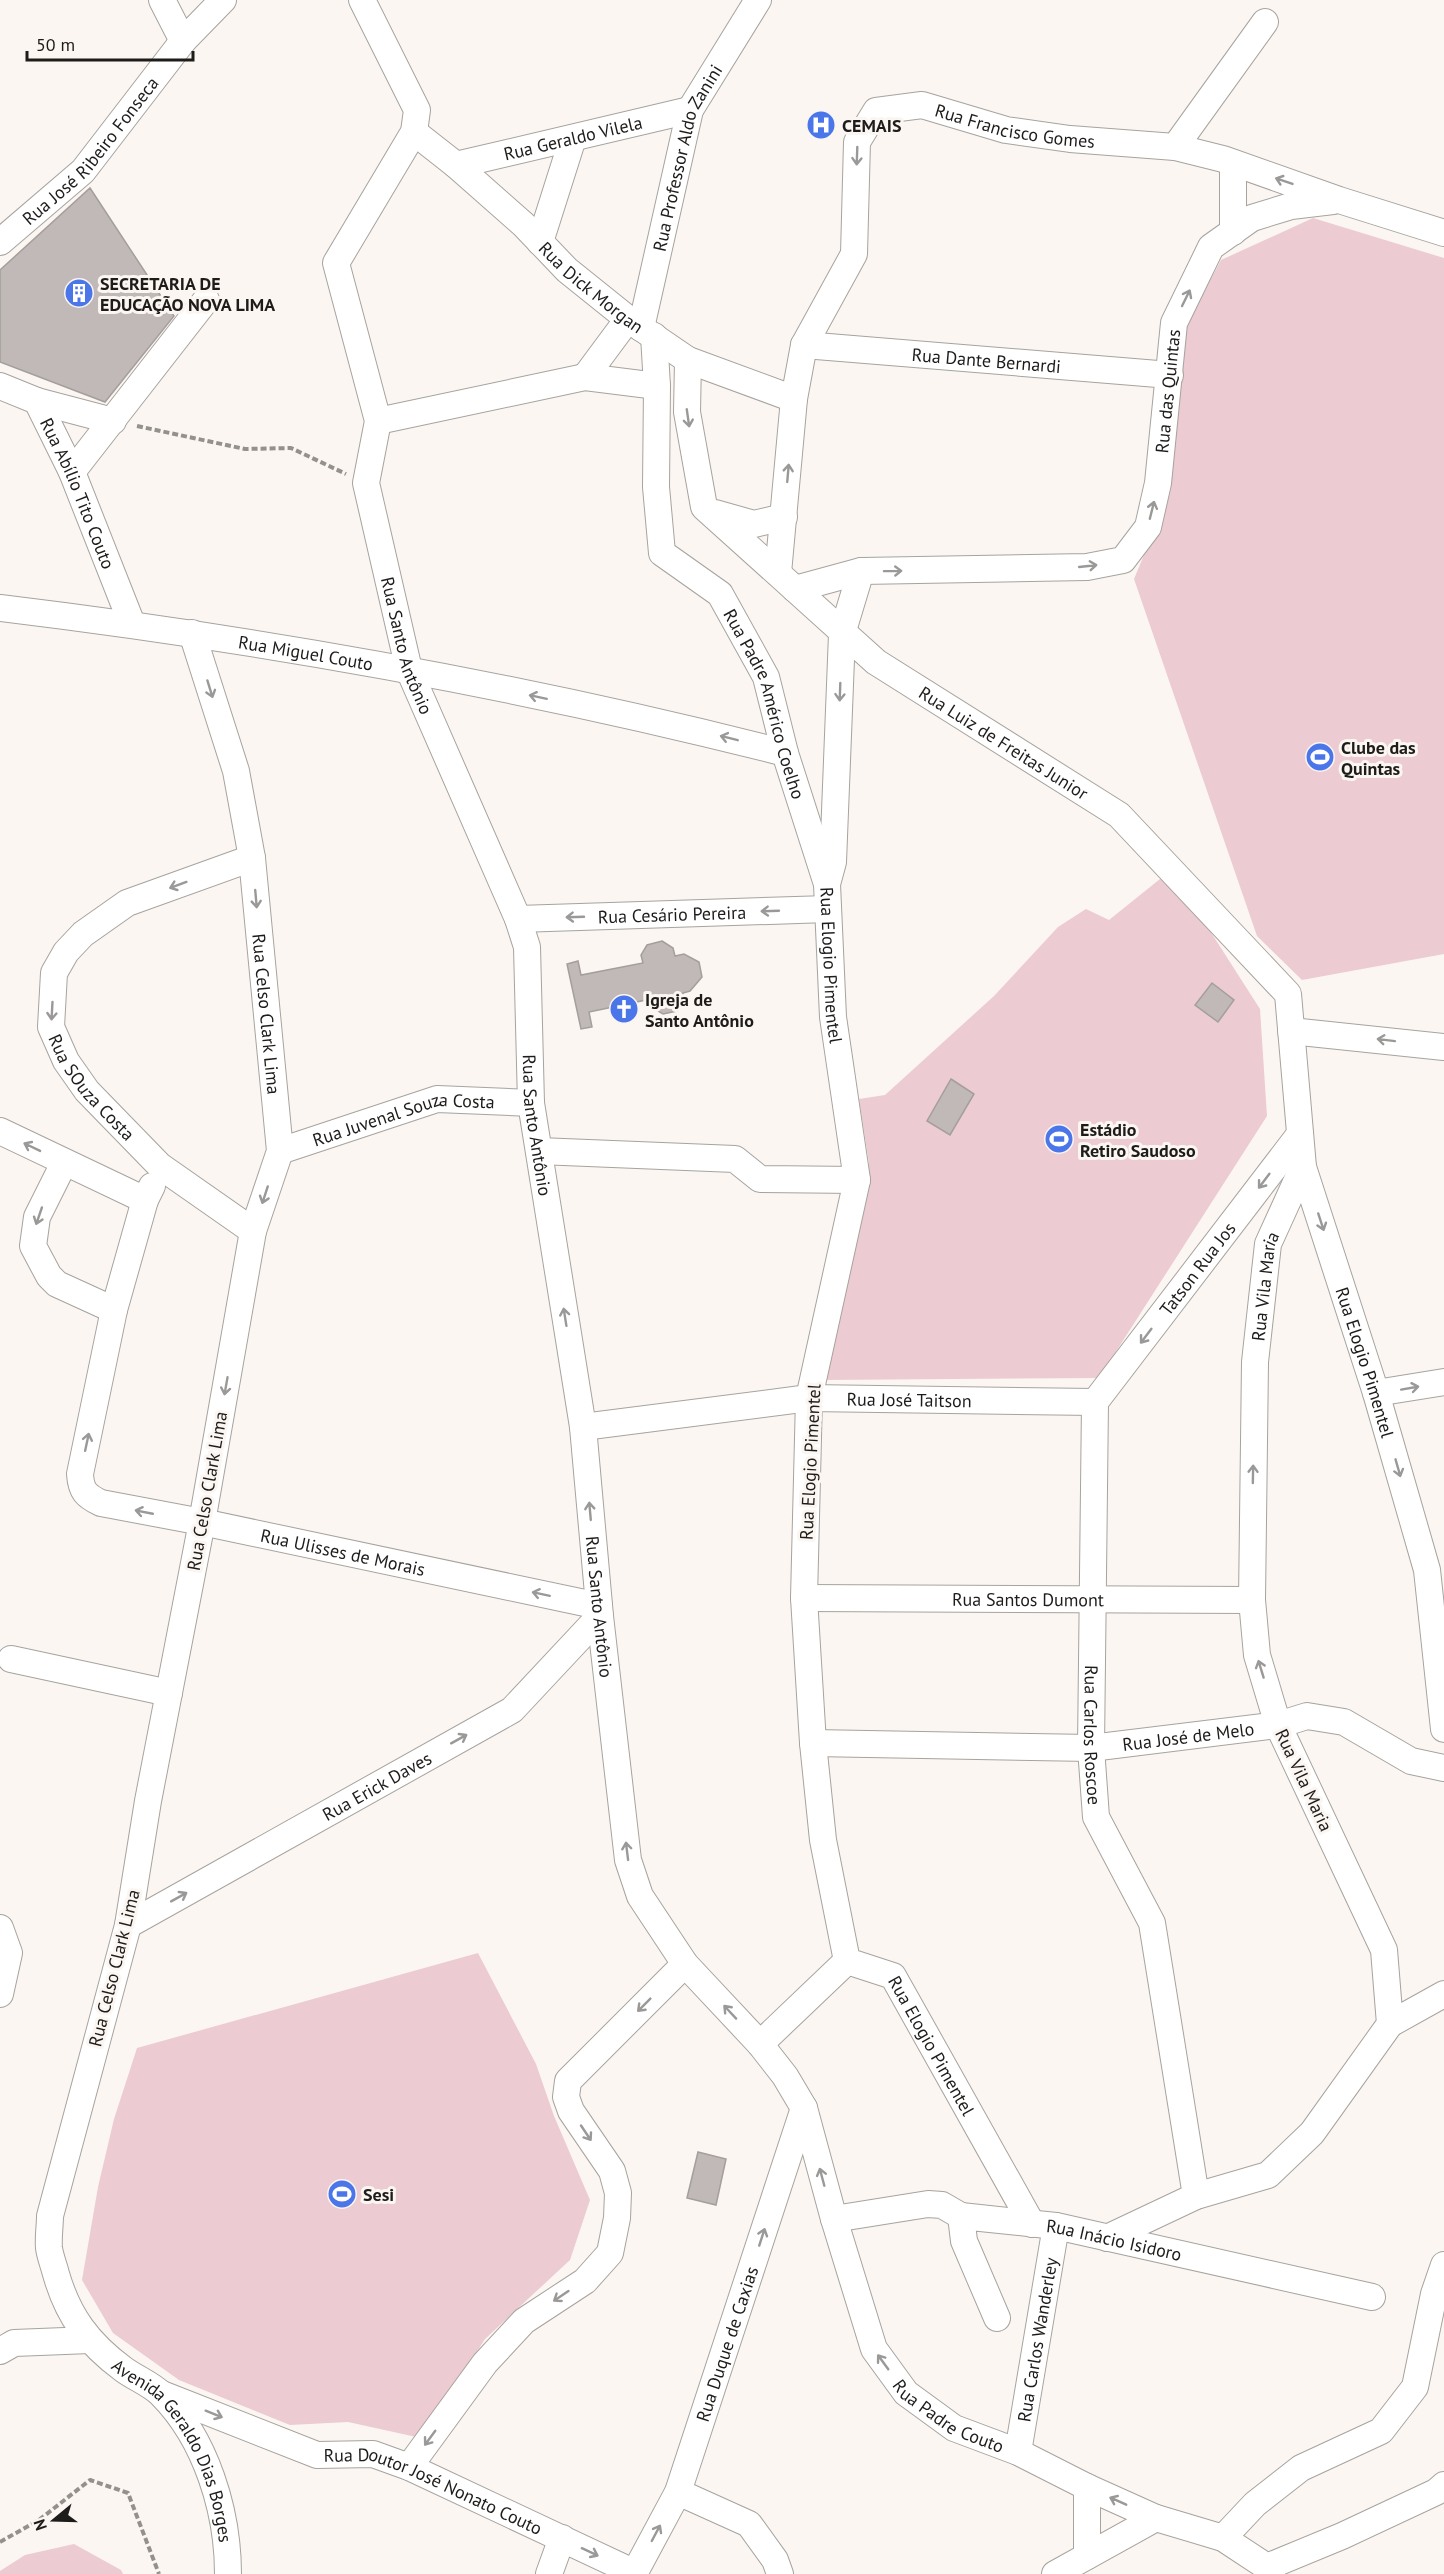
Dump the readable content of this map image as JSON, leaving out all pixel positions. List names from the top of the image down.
{
  "streets": {
    "street": [
      "Rua Francisco Gomes",
      "Rua Geraldo Vilela",
      "Rua José Ribeiro Fonseca",
      "Rua Professor Aldo Zanini",
      "Rua Dick Morgan",
      "Rua Dante Bernardi",
      "Rua das Quintas",
      "Rua Abílio Tito Couto",
      "Rua Santo Antônio",
      "Rua Miguel Couto",
      "Rua Padre Américo Coelho",
      "Rua Luiz de Freitas Junior",
      "Rua Cesário Pereira",
      "Rua Elogio Pimentel",
      "Rua Celso Clark Lima",
      "Rua SOuza Costa",
      "Rua Juvenal Souza Costa",
      "Tatson Rua Jos",
      "Rua Vila Maria",
      "Rua José Taitson",
      "Rua Ulisses de Morais",
      "Rua Santos Dumont",
      "Rua Carlos Roscoe",
      "Rua José de Melo",
      "Rua Erick Daves",
      "Rua Inácio Isidoro",
      "Rua Carlos Wanderley",
      "Rua Duque de Caxias",
      "Rua Padre Couto",
      "Avenida Geraldo Dias Borges",
      "Rua Doutor José Nonato Couto"
    ]
  },
  "crossings": [
    ["Rua Francisco Gomes", "Rua Dick Morgan"],
    ["Rua Francisco Gomes", "Rua Dante Bernardi"],
    ["Rua Francisco Gomes", "Rua das Quintas"],
    ["Rua Francisco Gomes", "Rua Luiz de Freitas Junior"],
    ["Rua Geraldo Vilela", "Rua Professor Aldo Zanini"],
    ["Rua Geraldo Vilela", "Rua Dick Morgan"],
    ["Rua Professor Aldo Zanini", "Rua Dick Morgan"],
    ["Rua Professor Aldo Zanini", "Rua Padre Américo Coelho"],
    ["Rua Dick Morgan", "Rua Santo Antônio"],
    ["Rua Dick Morgan", "Rua Padre Américo Coelho"],
    ["Rua Dante Bernardi", "Rua das Quintas"],
    ["Rua das Quintas", "Rua Elogio Pimentel"],
    ["Rua Abílio Tito Couto", "Rua Miguel Couto"],
    ["Rua Santo Antônio", "Rua Miguel Couto"],
    ["Rua Santo Antônio", "Rua Cesário Pereira"],
    ["Rua Santo Antônio", "Rua Juvenal Souza Costa"],
    ["Rua Santo Antônio", "Rua José Taitson"],
    ["Rua Santo Antônio", "Rua Ulisses de Morais"],
    ["Rua Santo Antônio", "Rua Erick Daves"],
    ["Rua Santo Antônio", "Rua Duque de Caxias"],
    ["Rua Santo Antônio", "Rua Padre Couto"],
    ["Rua Miguel Couto", "Rua Padre Américo Coelho"],
    ["Rua Miguel Couto", "Rua Celso Clark Lima"],
    ["Rua Padre Américo Coelho", "Rua Cesário Pereira"],
    ["Rua Padre Américo Coelho", "Rua Elogio Pimentel"],
    ["Rua Luiz de Freitas Junior", "Rua Elogio Pimentel"],
    ["Rua Cesário Pereira", "Rua Elogio Pimentel"],
    ["Rua Elogio Pimentel", "Tatson Rua Jos"],
    ["Rua Elogio Pimentel", "Rua Vila Maria"],
    ["Rua Elogio Pimentel", "Rua José Taitson"],
    ["Rua Elogio Pimentel", "Rua Santos Dumont"],
    ["Rua Elogio Pimentel", "Rua José de Melo"],
    ["Rua Elogio Pimentel", "Rua Inácio Isidoro"],
    ["Rua Elogio Pimentel", "Rua Carlos Wanderley"],
    ["Rua Celso Clark Lima", "Rua SOuza Costa"],
    ["Rua Celso Clark Lima", "Rua Juvenal Souza Costa"],
    ["Rua Celso Clark Lima", "Rua Ulisses de Morais"],
    ["Rua Celso Clark Lima", "Rua Erick Daves"],
    ["Rua Celso Clark Lima", "Avenida Geraldo Dias Borges"],
    ["Tatson Rua Jos", "Rua José Taitson"],
    ["Tatson Rua Jos", "Rua Carlos Roscoe"],
    ["Rua Vila Maria", "Rua Santos Dumont"],
    ["Rua Vila Maria", "Rua José de Melo"],
    ["Rua José Taitson", "Rua Carlos Roscoe"],
    ["Rua Ulisses de Morais", "Rua Erick Daves"],
    ["Rua Santos Dumont", "Rua Carlos Roscoe"],
    ["Rua Carlos Roscoe", "Rua José de Melo"],
    ["Rua Inácio Isidoro", "Rua Carlos Wanderley"],
    ["Rua Inácio Isidoro", "Rua Padre Couto"],
    ["Rua Carlos Wanderley", "Rua Padre Couto"],
    ["Rua Duque de Caxias", "Rua Padre Couto"],
    ["Rua Duque de Caxias", "Rua Doutor José Nonato Couto"],
    ["Avenida Geraldo Dias Borges", "Rua Doutor José Nonato Couto"]
  ],
  "one_way": [
    "Rua das Quintas",
    "Rua Santo Antônio",
    "Rua Cesário Pereira",
    "Rua Celso Clark Lima",
    "Tatson Rua Jos",
    "Rua Vila Maria",
    "Rua Erick Daves",
    "Rua Duque de Caxias",
    "Rua Doutor José Nonato Couto"
  ],
  "places": {
    "hospital": ["CEMAIS"],
    "building": ["SECRETARIA DE EDUCAÇÃO NOVA LIMA"],
    "sports": ["Clube das Quintas", "Estádio Retiro Saudoso", "Sesi"],
    "church": ["Igreja de Santo Antônio"]
  },
  "scale_bar": "50 m",
  "north": "left"
}
